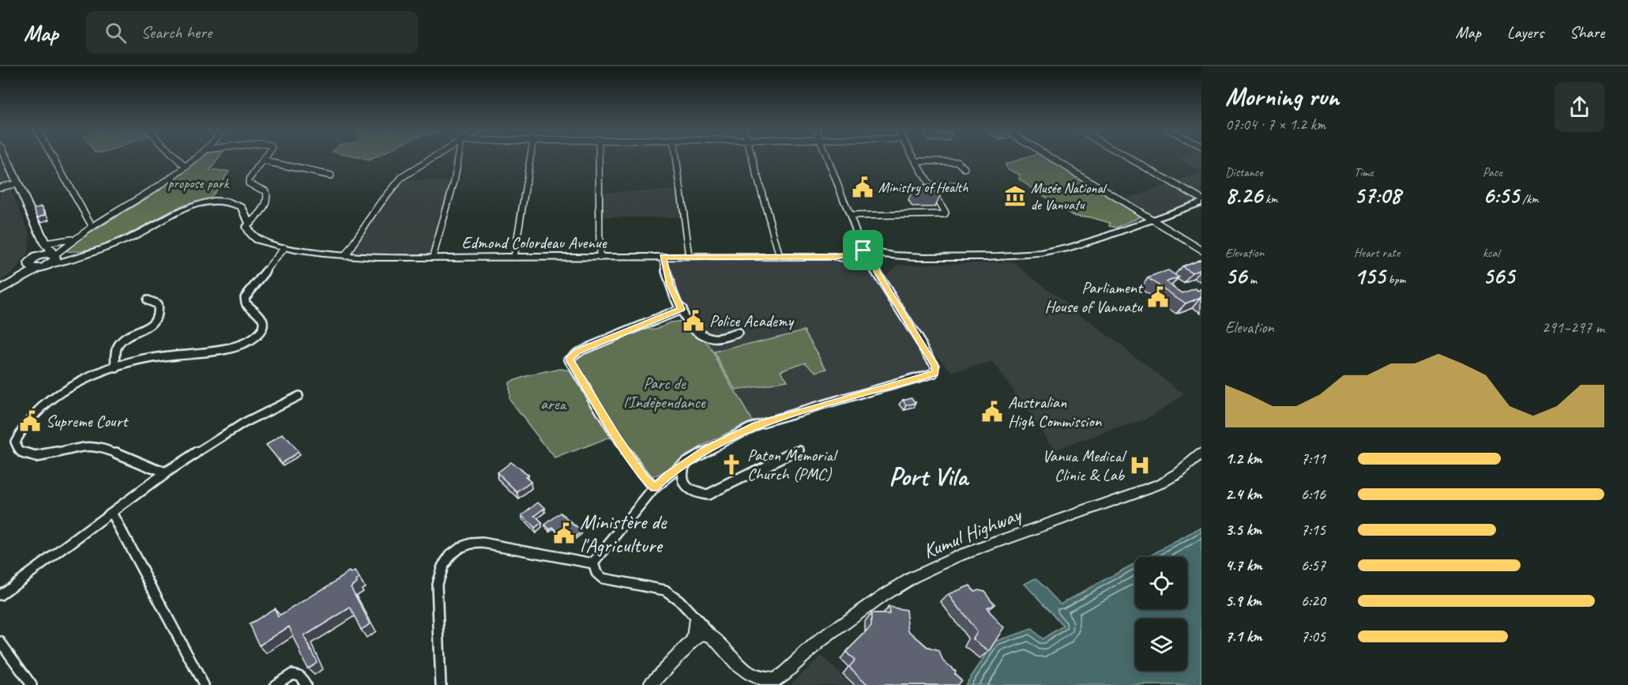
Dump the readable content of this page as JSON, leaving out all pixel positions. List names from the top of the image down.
{
  "streets": {
    "street": ["Edmond Colordeau Avenue", "Kumul Highway"]
  },
  "districts": ["Port Vila"],
  "parks": ["propose park", "Parc de l'Indépendance", "area"],
  "places": {
    "public building": [
      "Ministry of Health",
      "Parliament House of Vanuatu",
      "Police Academy",
      "Australian High Commission",
      "Supreme Court",
      "Ministère de l'Agriculture"
    ],
    "museum": ["Musée National de Vanuatu"],
    "church": ["Paton Memorial Church (PMC)"],
    "hospital": ["Vanua Medical Clinic & Lab"]
  },
  "page": {
    "header": "Map",
    "search": "Search here",
    "nav": ["Map", "Layers", "Share"],
    "heading": ["Morning run", "07:04 · 7 × 1.2 km"],
    "stats": [
      ["Distance", "8.26 km"],
      ["Time", "57:08"],
      ["Pace", "6:55 /km"],
      ["Elevation", "56 m"],
      ["Heart rate", "155 bpm"],
      ["kcal", "565"]
    ],
    "chart": ["Elevation", "291–297 m"],
    "list": [
      {
        "name": "1.2 km",
        "note": "7:11"
      },
      {
        "name": "2.4 km",
        "note": "6:16"
      },
      {
        "name": "3.5 km",
        "note": "7:15"
      },
      {
        "name": "4.7 km",
        "note": "6:57"
      },
      {
        "name": "5.9 km",
        "note": "6:20"
      },
      {
        "name": "7.1 km",
        "note": "7:05"
      }
    ]
  }
}
